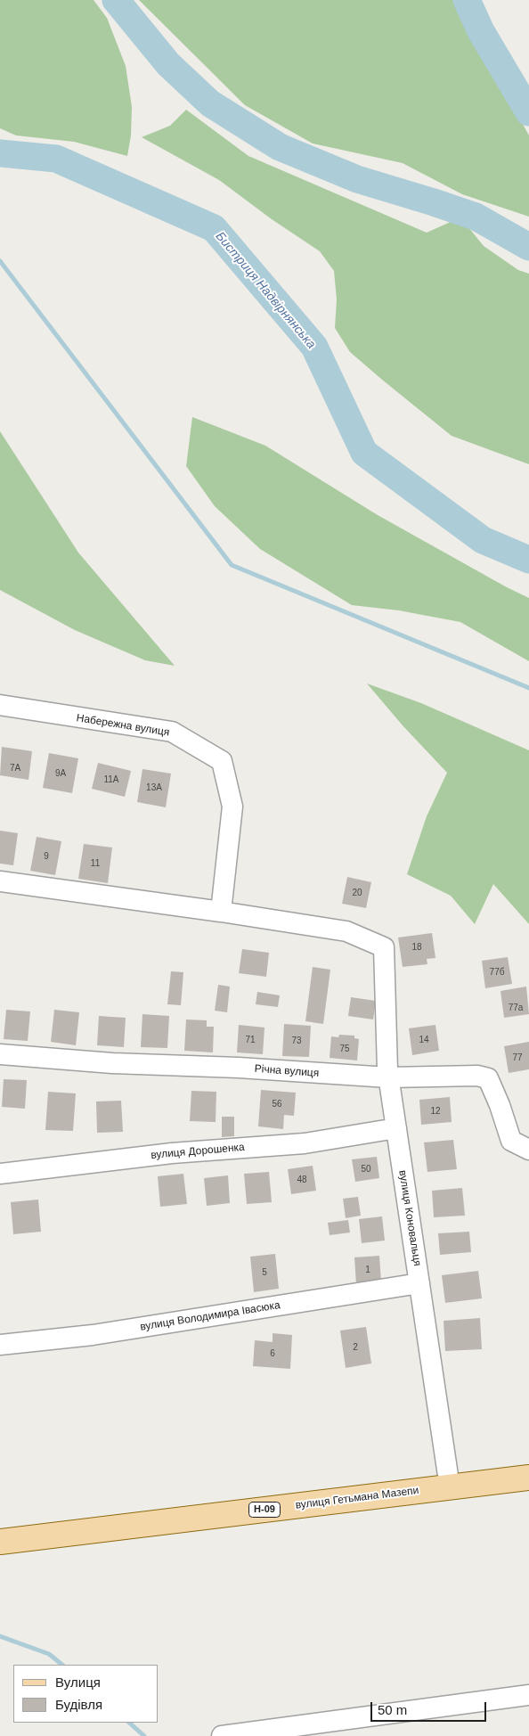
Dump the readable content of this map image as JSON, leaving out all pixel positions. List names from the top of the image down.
{
  "streets": {
    "main road": ["вулиця Гетьмана Мазепи", "Н-09"],
    "street": [
      "Набережна вулиця",
      "Річна вулиця",
      "вулиця Дорошенка",
      "вулиця Коновальця",
      "вулиця Володимира Івасюка"
    ]
  },
  "crossings": [
    ["Набережна вулиця", "вулиця Коновальця"],
    ["Річна вулиця", "вулиця Коновальця"],
    ["вулиця Дорошенка", "вулиця Коновальця"],
    ["вулиця Коновальця", "вулиця Володимира Івасюка"],
    ["вулиця Коновальця", "вулиця Гетьмана Мазепи"]
  ],
  "water": ["Бистриця Надвірнянська"],
  "house_numbers": [
    "7А",
    "9А",
    "11А",
    "13А",
    "9",
    "11",
    "20",
    "18",
    "77б",
    "77а",
    "71",
    "14",
    "73",
    "75",
    "77",
    "56",
    "12",
    "50",
    "48",
    "1",
    "5",
    "2",
    "6"
  ],
  "legend": ["Вулиця", "Будівля"],
  "scale_bar": "50 m"
}
